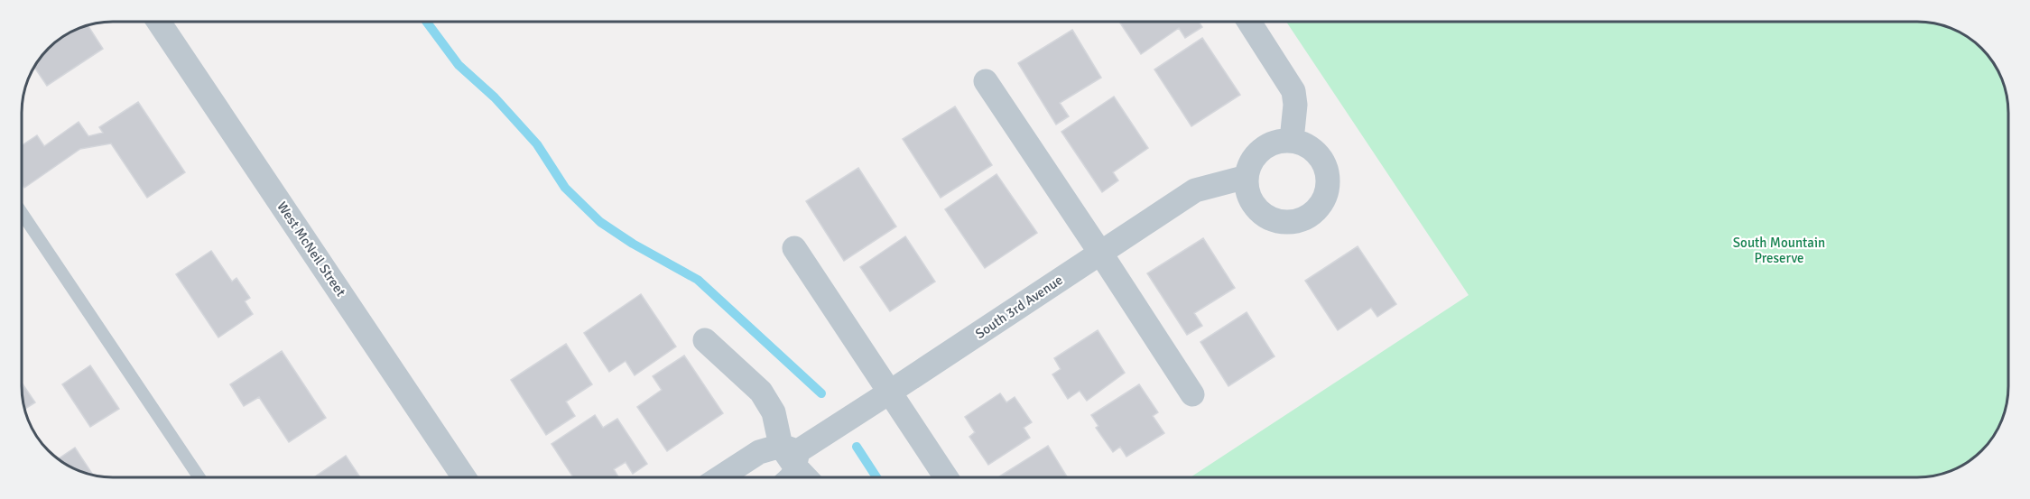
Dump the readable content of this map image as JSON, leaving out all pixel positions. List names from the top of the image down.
{
  "streets": {
    "street": ["West McNeil Street", "South 3rd Avenue"]
  },
  "parks": ["South Mountain Preserve"]
}
